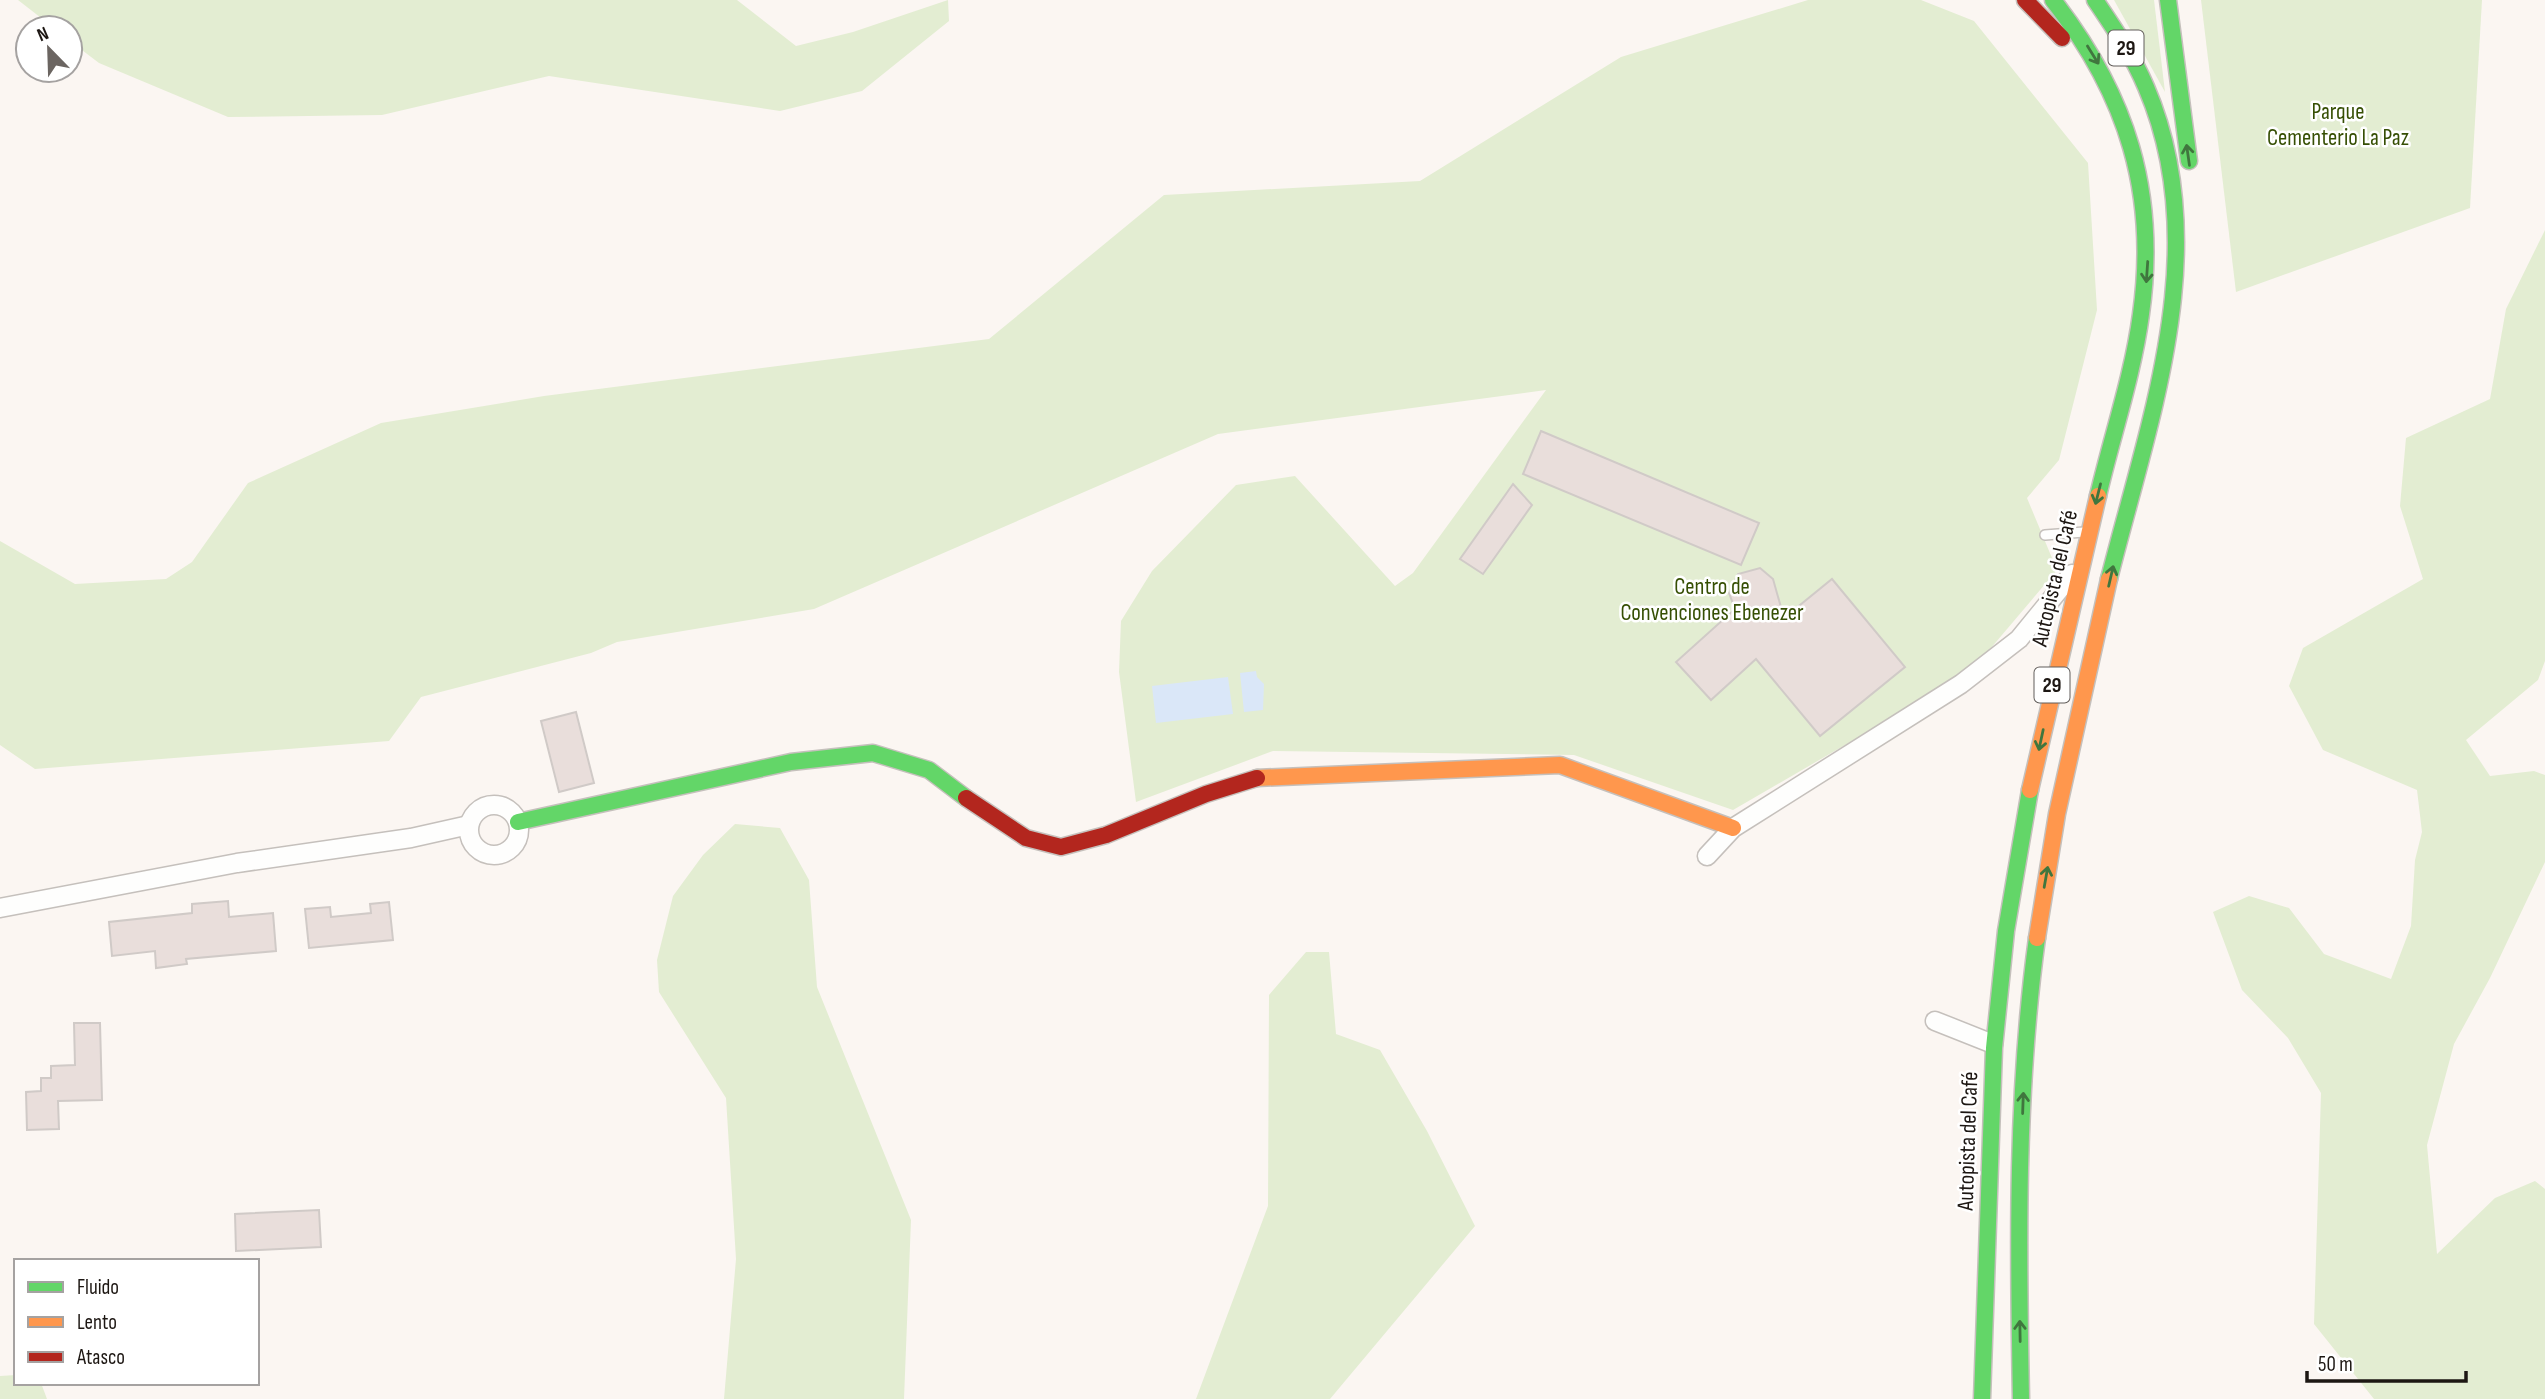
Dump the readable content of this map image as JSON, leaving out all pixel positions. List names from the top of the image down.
{
  "streets": {
    "main road": ["29", "Autopista del Café"]
  },
  "parks": ["Parque Cementerio La Paz", "Centro de Convenciones Ebenezer"],
  "legend": ["Fluido", "Lento", "Atasco"],
  "scale_bar": "50 m",
  "north": "top left"
}
